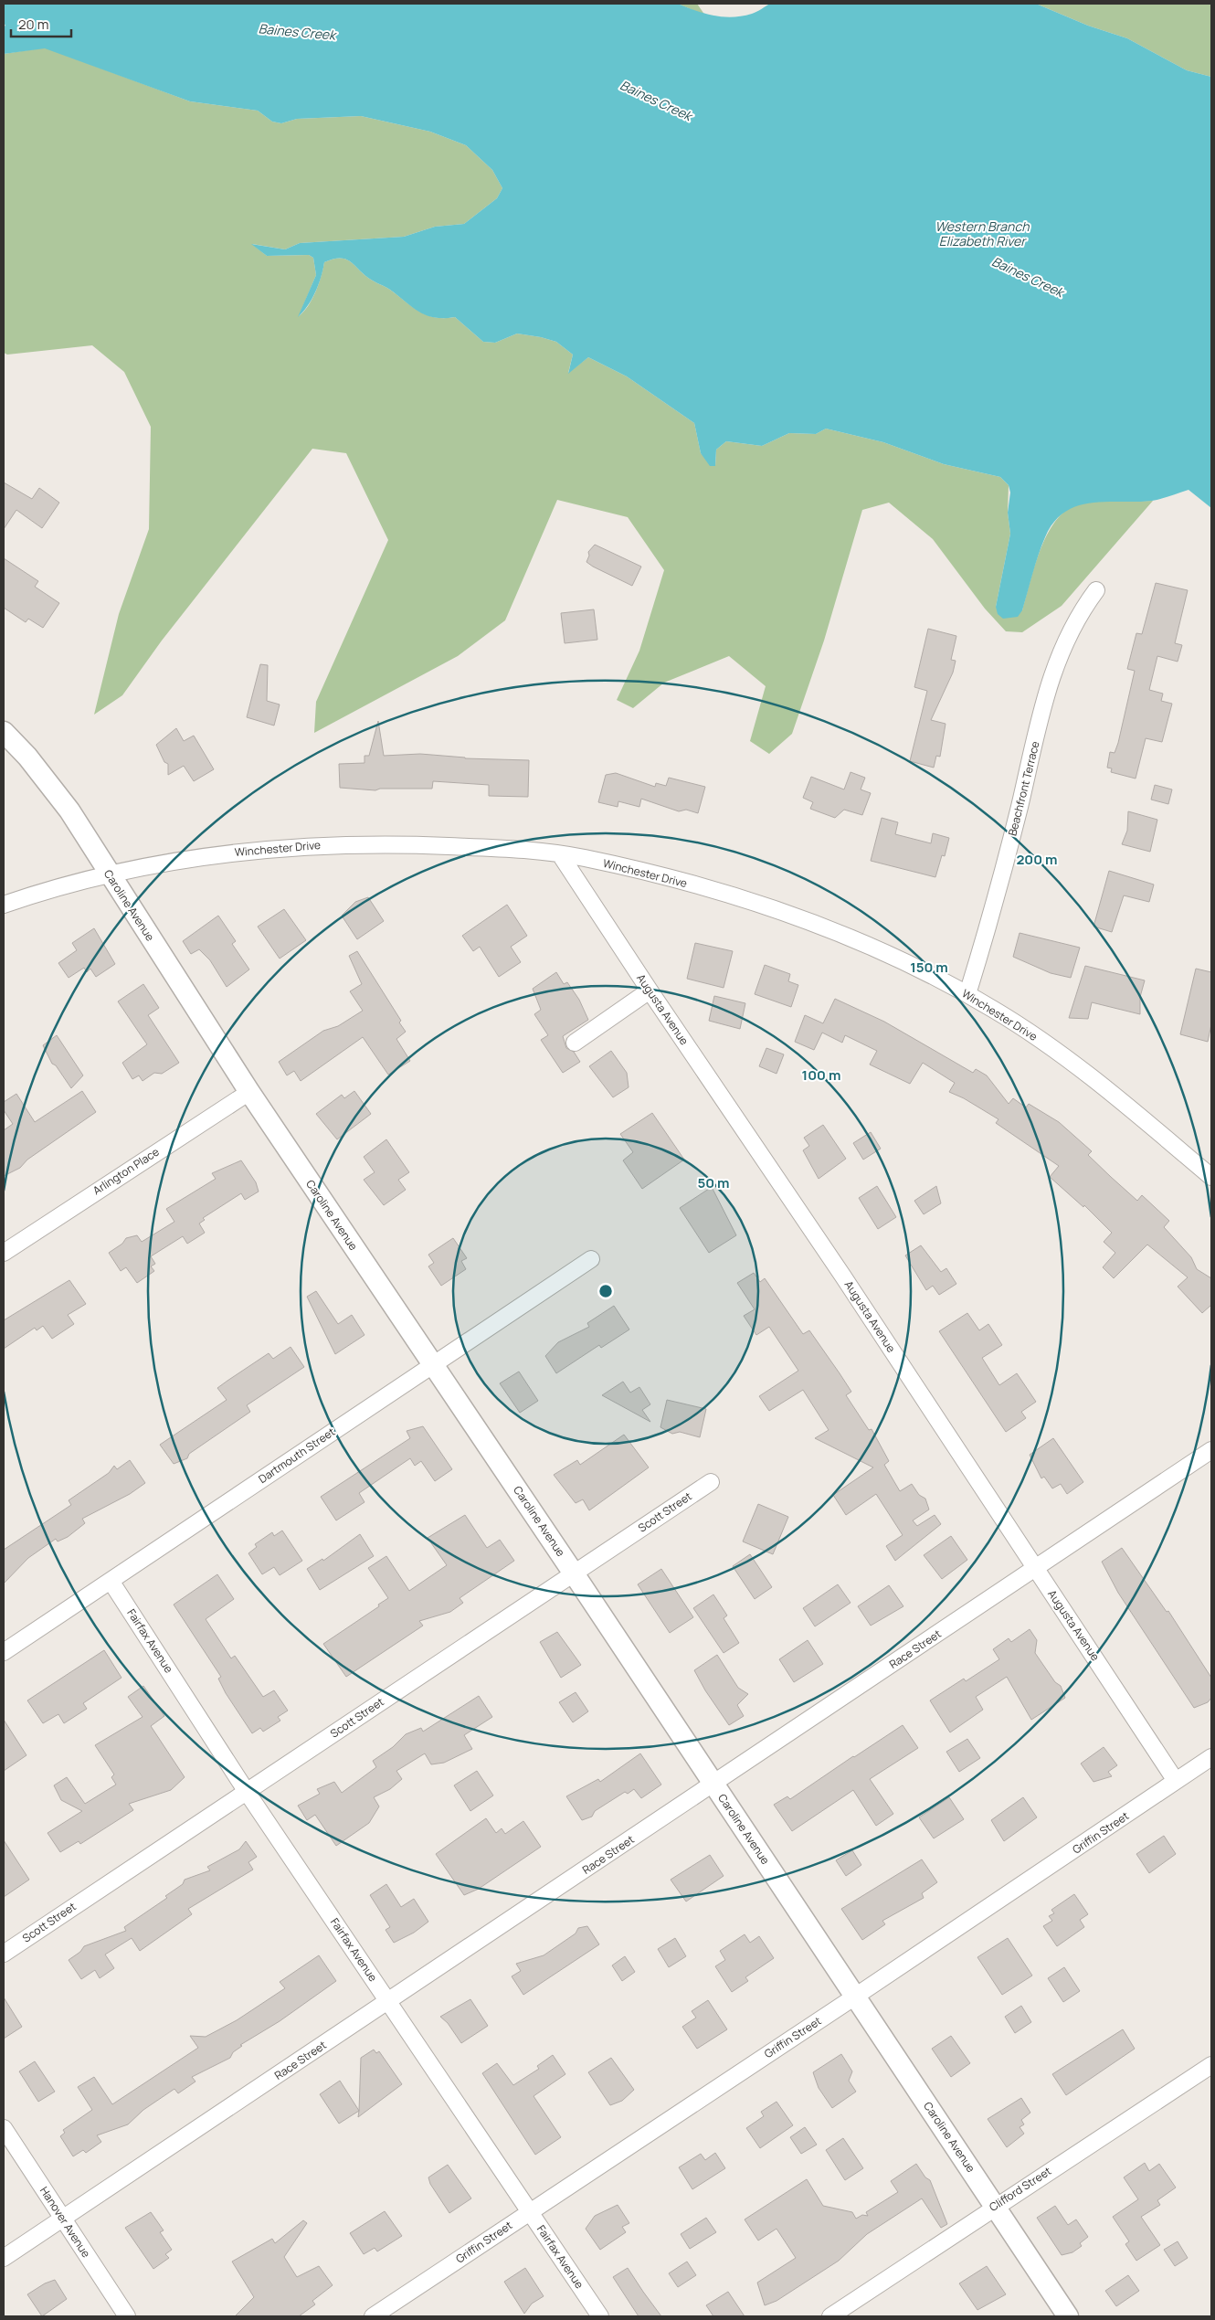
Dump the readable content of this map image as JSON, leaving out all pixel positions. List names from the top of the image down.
{
  "streets": {
    "street": [
      "Beachfront Terrace",
      "Winchester Drive",
      "Caroline Avenue",
      "Augusta Avenue",
      "Arlington Place",
      "Dartmouth Street",
      "Scott Street",
      "Fairfax Avenue",
      "Race Street",
      "Griffin Street",
      "Clifford Street",
      "Hanover Avenue"
    ]
  },
  "crossings": [
    ["Beachfront Terrace", "Winchester Drive"],
    ["Winchester Drive", "Caroline Avenue"],
    ["Winchester Drive", "Augusta Avenue"],
    ["Caroline Avenue", "Arlington Place"],
    ["Caroline Avenue", "Dartmouth Street"],
    ["Caroline Avenue", "Scott Street"],
    ["Caroline Avenue", "Race Street"],
    ["Caroline Avenue", "Griffin Street"],
    ["Caroline Avenue", "Clifford Street"],
    ["Augusta Avenue", "Race Street"],
    ["Augusta Avenue", "Griffin Street"],
    ["Dartmouth Street", "Fairfax Avenue"],
    ["Scott Street", "Fairfax Avenue"],
    ["Fairfax Avenue", "Race Street"],
    ["Fairfax Avenue", "Griffin Street"],
    ["Race Street", "Hanover Avenue"]
  ],
  "water": ["Baines Creek", "Western Branch Elizabeth River"],
  "scale_bar": "20 m",
  "rings": [
    "200 m",
    "150 m",
    "100 m",
    "50 m"
  ]
}
